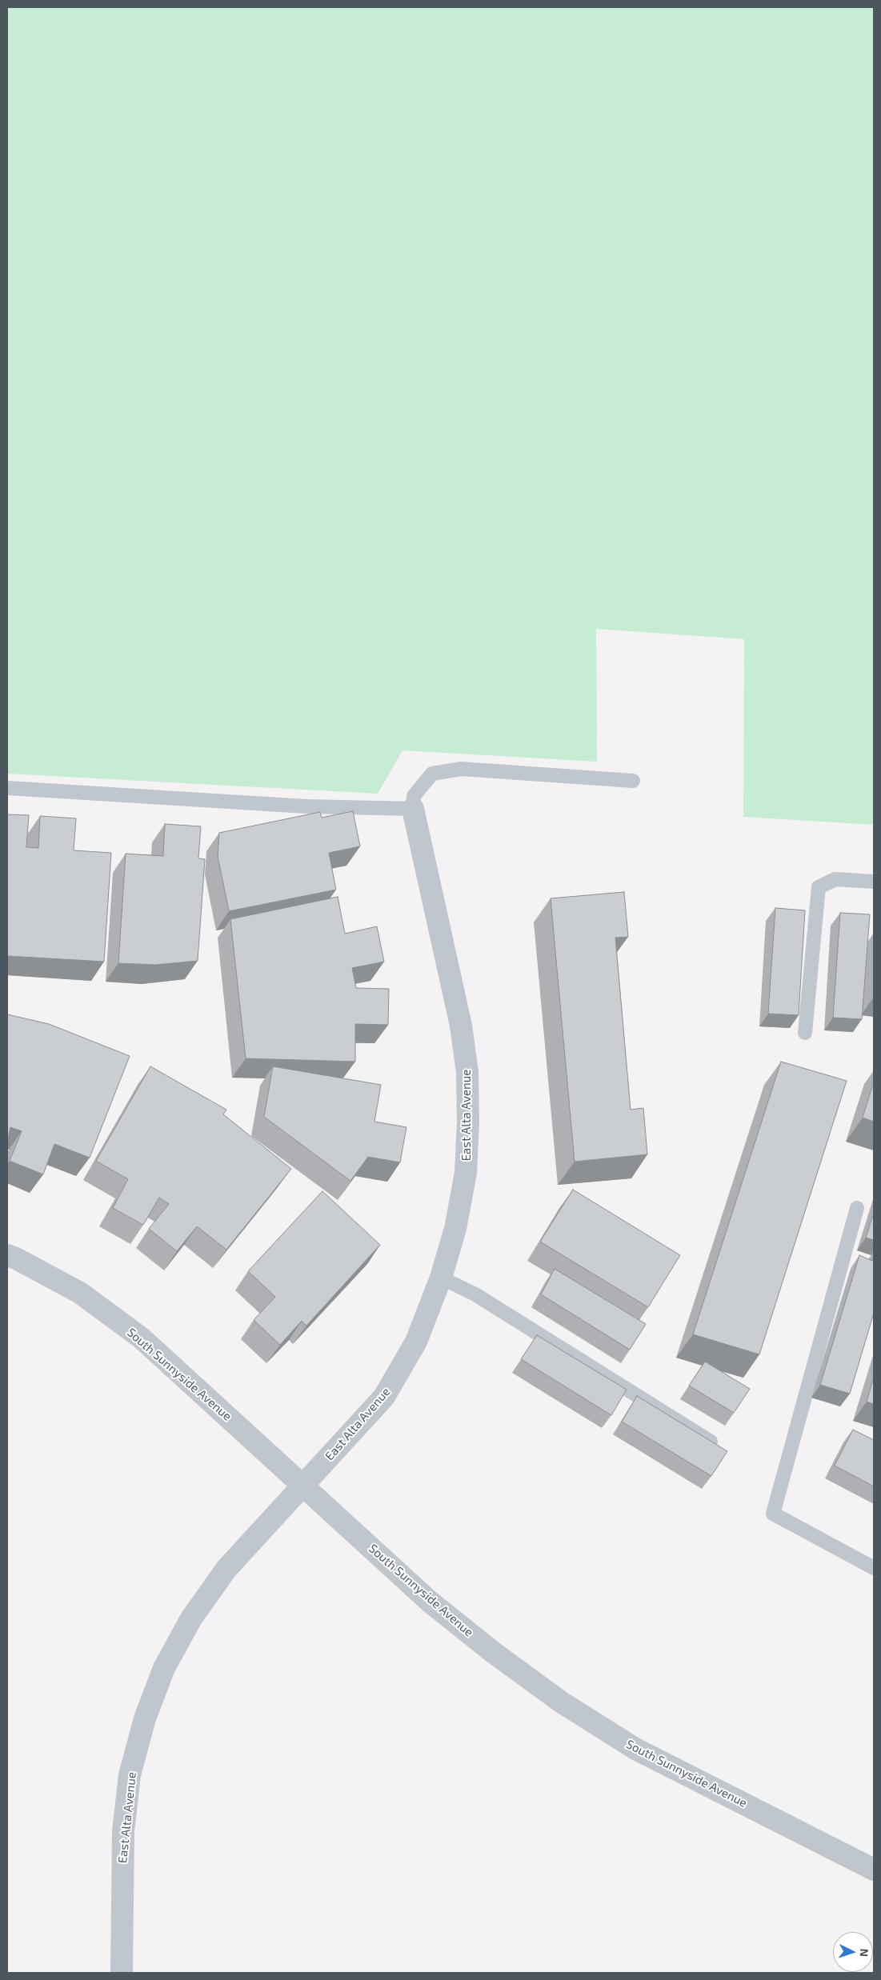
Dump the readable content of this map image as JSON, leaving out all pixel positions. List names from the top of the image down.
{
  "streets": {
    "street": ["East Alta Avenue", "South Sunnyside Avenue"]
  },
  "crossings": [
    ["East Alta Avenue", "South Sunnyside Avenue"]
  ],
  "north": "right"
}
